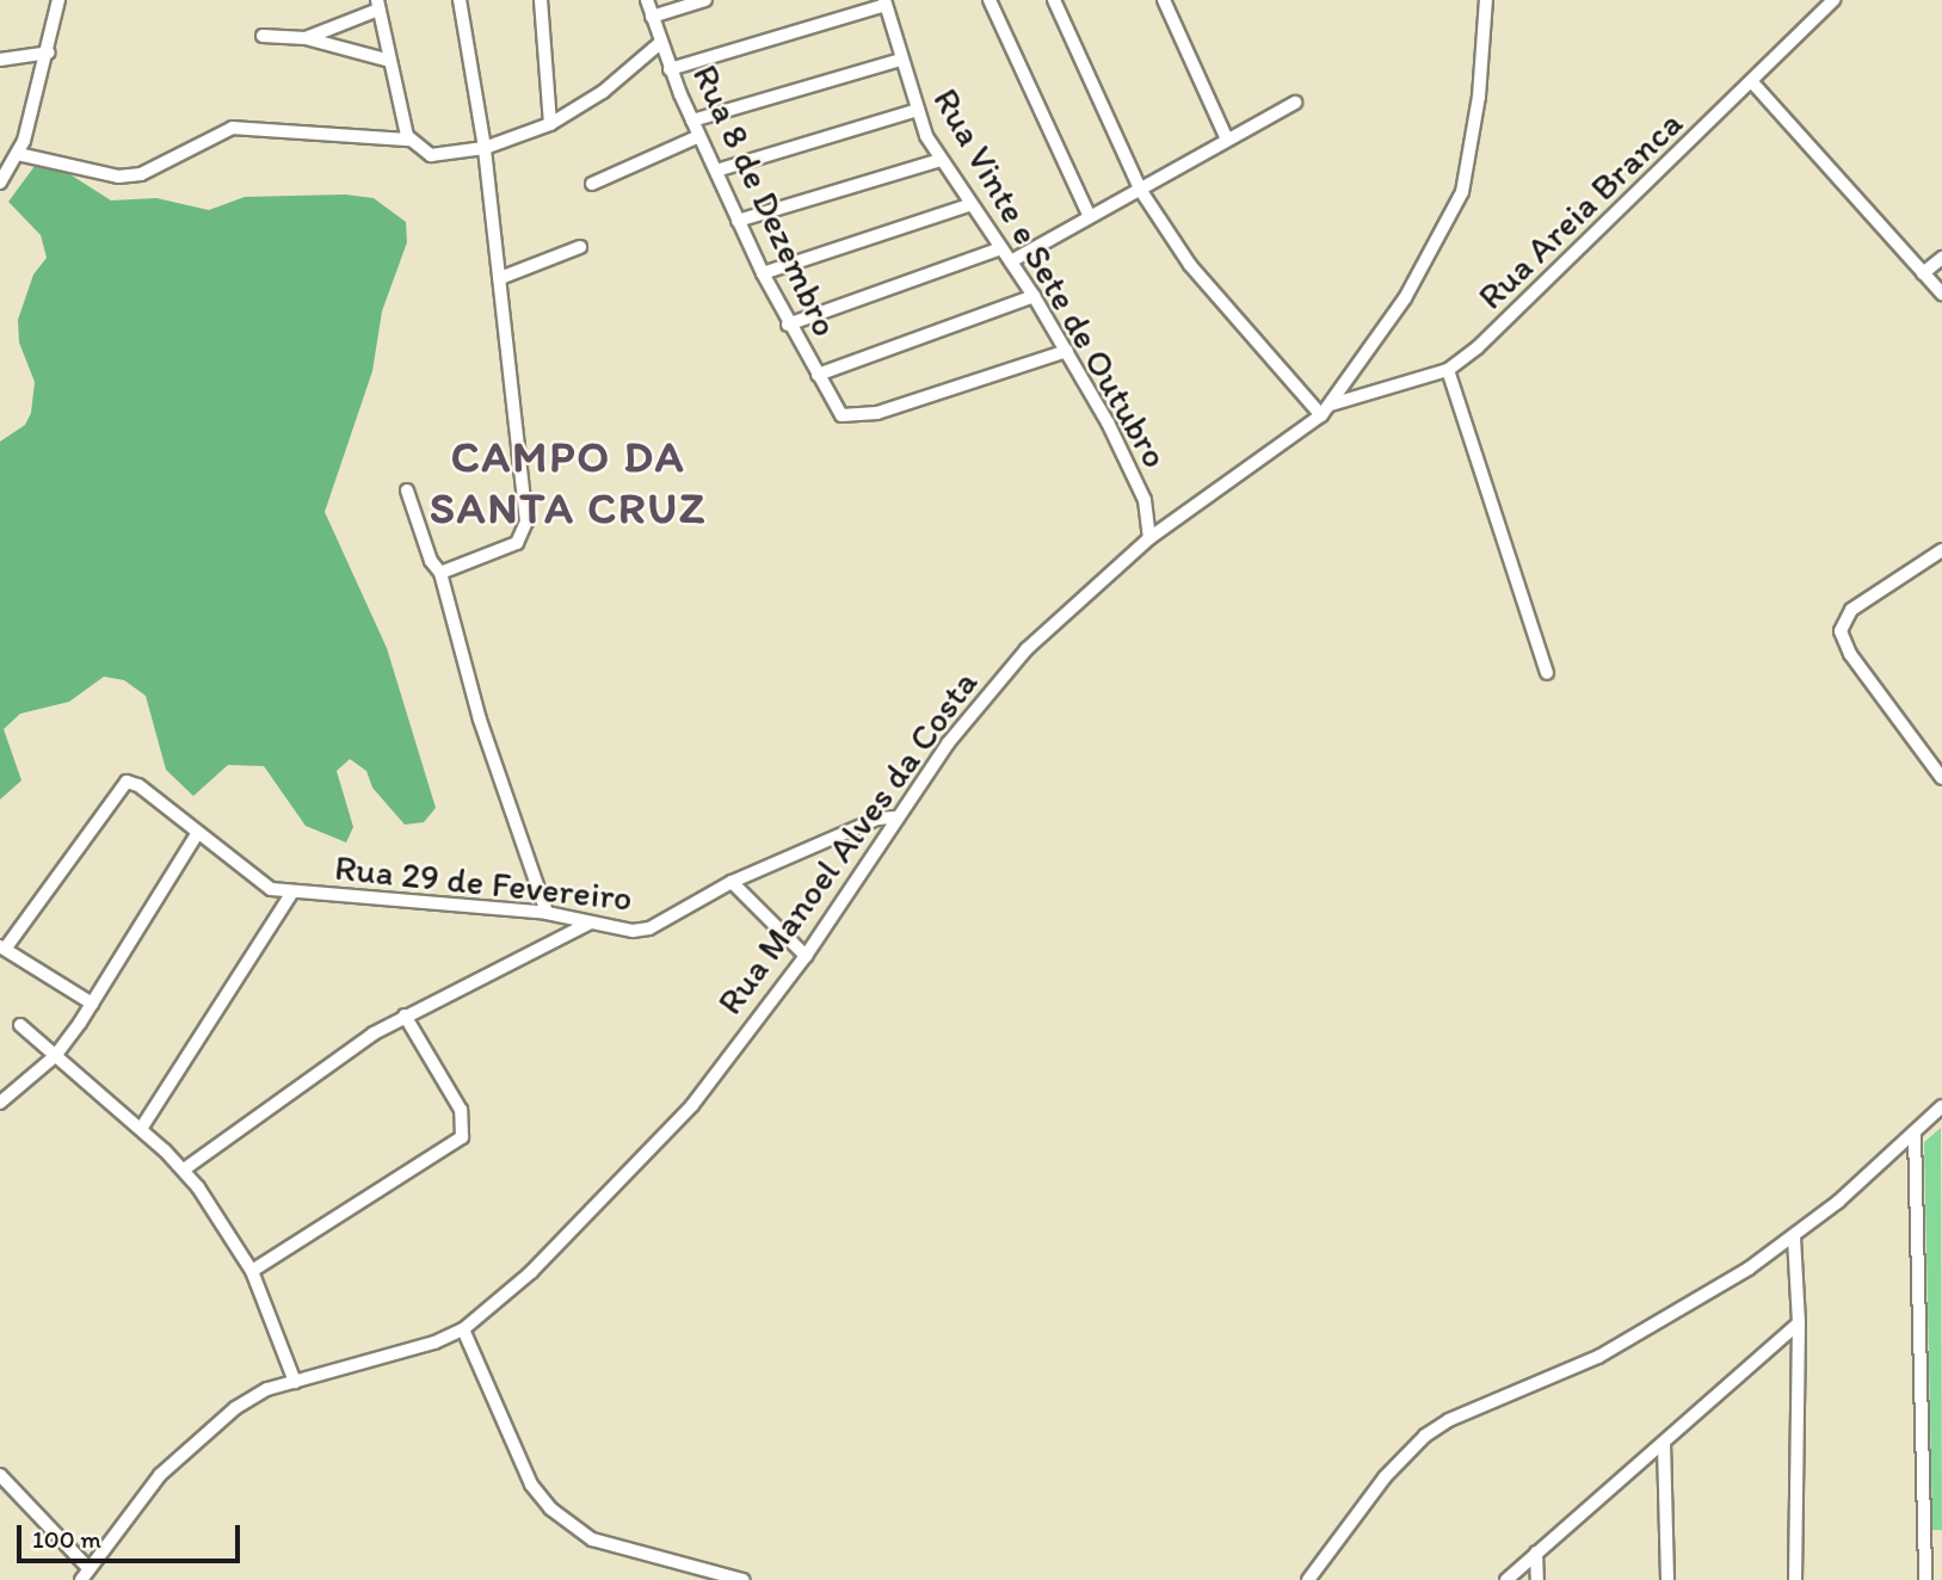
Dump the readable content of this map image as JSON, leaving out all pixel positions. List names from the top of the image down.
{
  "streets": {
    "street": [
      "Rua 8 de Dezembro",
      "Rua Areia Branca",
      "Rua Vinte e Sete de Outubro",
      "Rua Manoel Alves da Costa",
      "Rua 29 de Fevereiro"
    ]
  },
  "crossings": [
    ["Rua 8 de Dezembro", "Rua Vinte e Sete de Outubro"],
    ["Rua Areia Branca", "Rua Manoel Alves da Costa"],
    ["Rua Vinte e Sete de Outubro", "Rua Manoel Alves da Costa"],
    ["Rua Manoel Alves da Costa", "Rua 29 de Fevereiro"]
  ],
  "districts": ["CAMPO DA SANTA CRUZ"],
  "scale_bar": "100 m"
}
